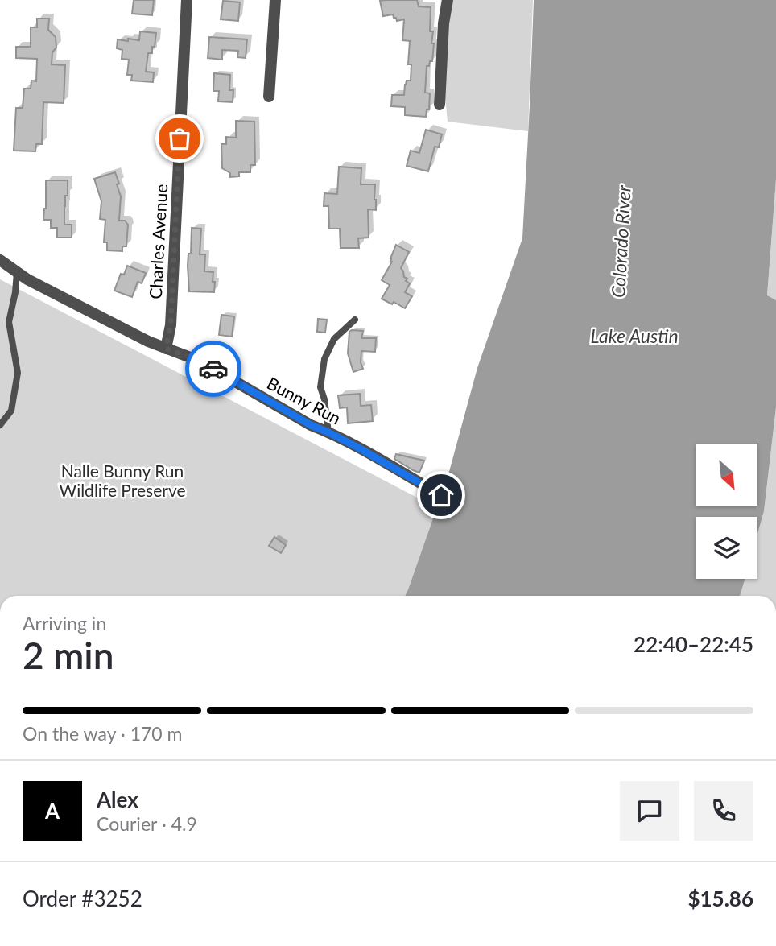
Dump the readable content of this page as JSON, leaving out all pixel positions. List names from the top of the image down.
{
  "streets": {
    "street": ["Charles Avenue", "Bunny Run"]
  },
  "crossings": [
    ["Charles Avenue", "Bunny Run"]
  ],
  "water": ["Colorado River", "Lake Austin"],
  "parks": ["Nalle Bunny Run Wildlife Preserve"],
  "north": "bottom right",
  "page": {
    "heading": ["2 min", "Arriving in", "22:40–22:45"],
    "panel": [
      "Alex",
      "Courier · 4.9",
      "Order #3252",
      "$15.86"
    ],
    "bar": "On the way · 170 m",
    "round": "A"
  }
}
